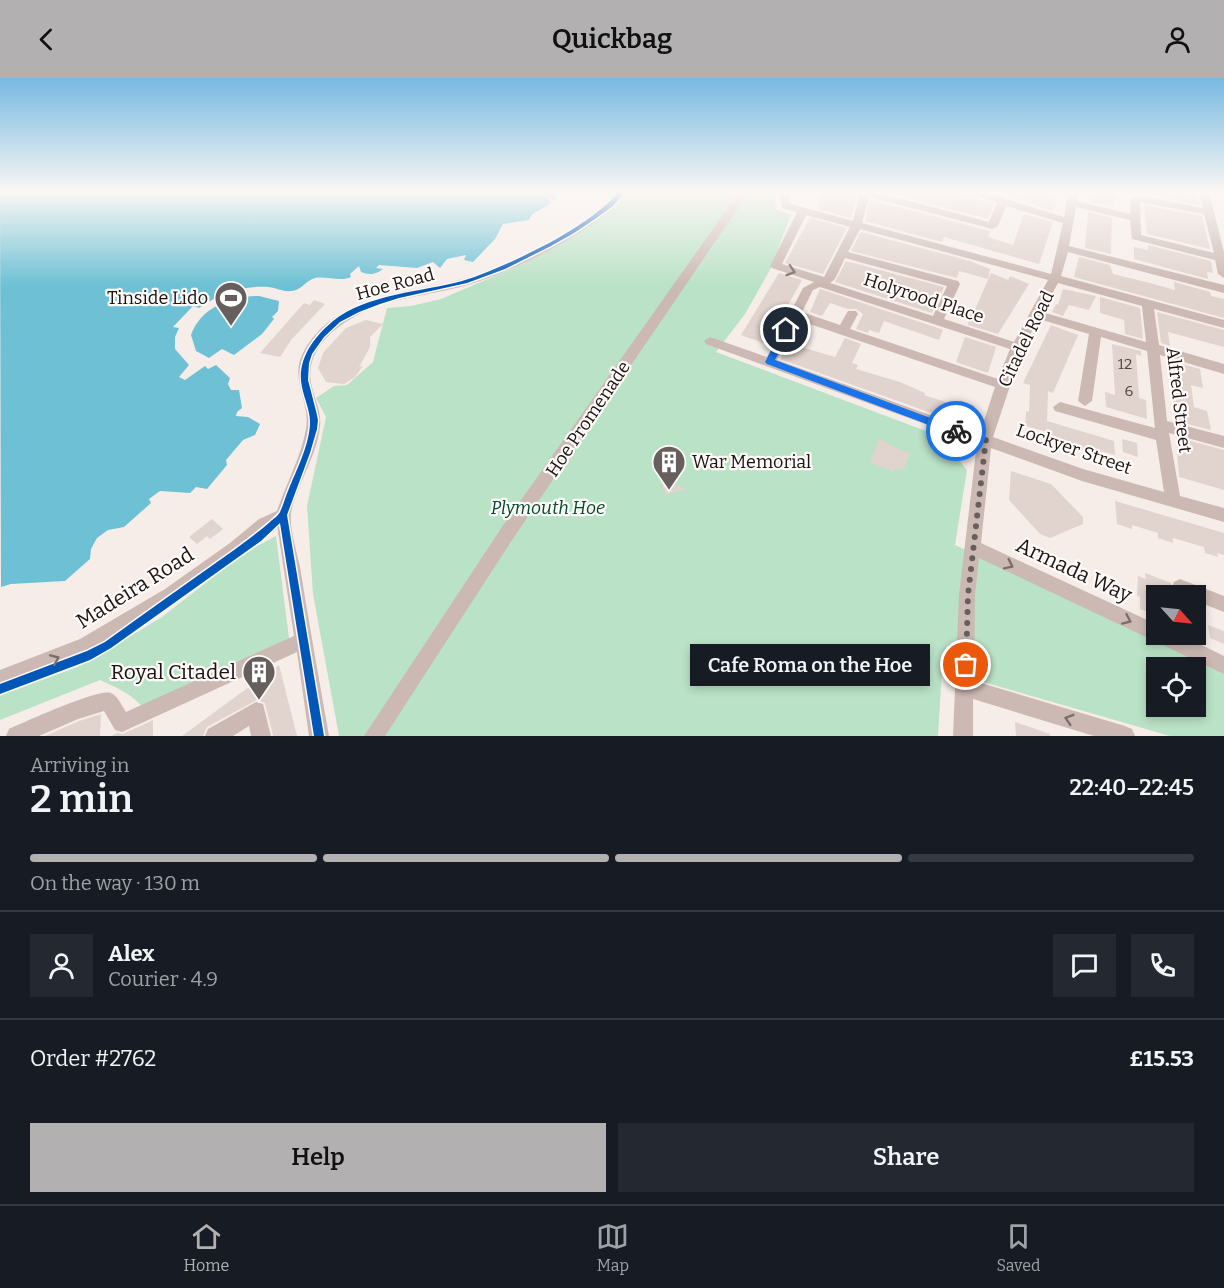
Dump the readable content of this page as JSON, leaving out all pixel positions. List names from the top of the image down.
{
  "streets": {
    "street": [
      "Hoe Road",
      "Holyrood Place",
      "Citadel Road",
      "Alfred Street",
      "Hoe Promenade",
      "Lockyer Street",
      "Armada Way",
      "Madeira Road"
    ]
  },
  "crossings": [
    ["Hoe Road", "Madeira Road"],
    ["Holyrood Place", "Citadel Road"],
    ["Citadel Road", "Lockyer Street"],
    ["Citadel Road", "Armada Way"],
    ["Alfred Street", "Lockyer Street"]
  ],
  "parks": ["Plymouth Hoe"],
  "places": {
    "sports": ["Tinside Lido"],
    "building": ["War Memorial", "Royal Citadel"],
    "other": ["Cafe Roma on the Hoe"]
  },
  "house_numbers": ["12", "6"],
  "north": "bottom right",
  "page": {
    "header": "Quickbag",
    "bubble": "Cafe Roma on the Hoe",
    "heading": ["2 min", "Arriving in", "22:40–22:45"],
    "panel": [
      "Alex",
      "Courier · 4.9",
      "Order #2762",
      "£15.53"
    ],
    "bar": "On the way · 130 m",
    "buttons": ["Help", "Share"],
    "tabs": ["Home", "Map", "Saved"]
  }
}
